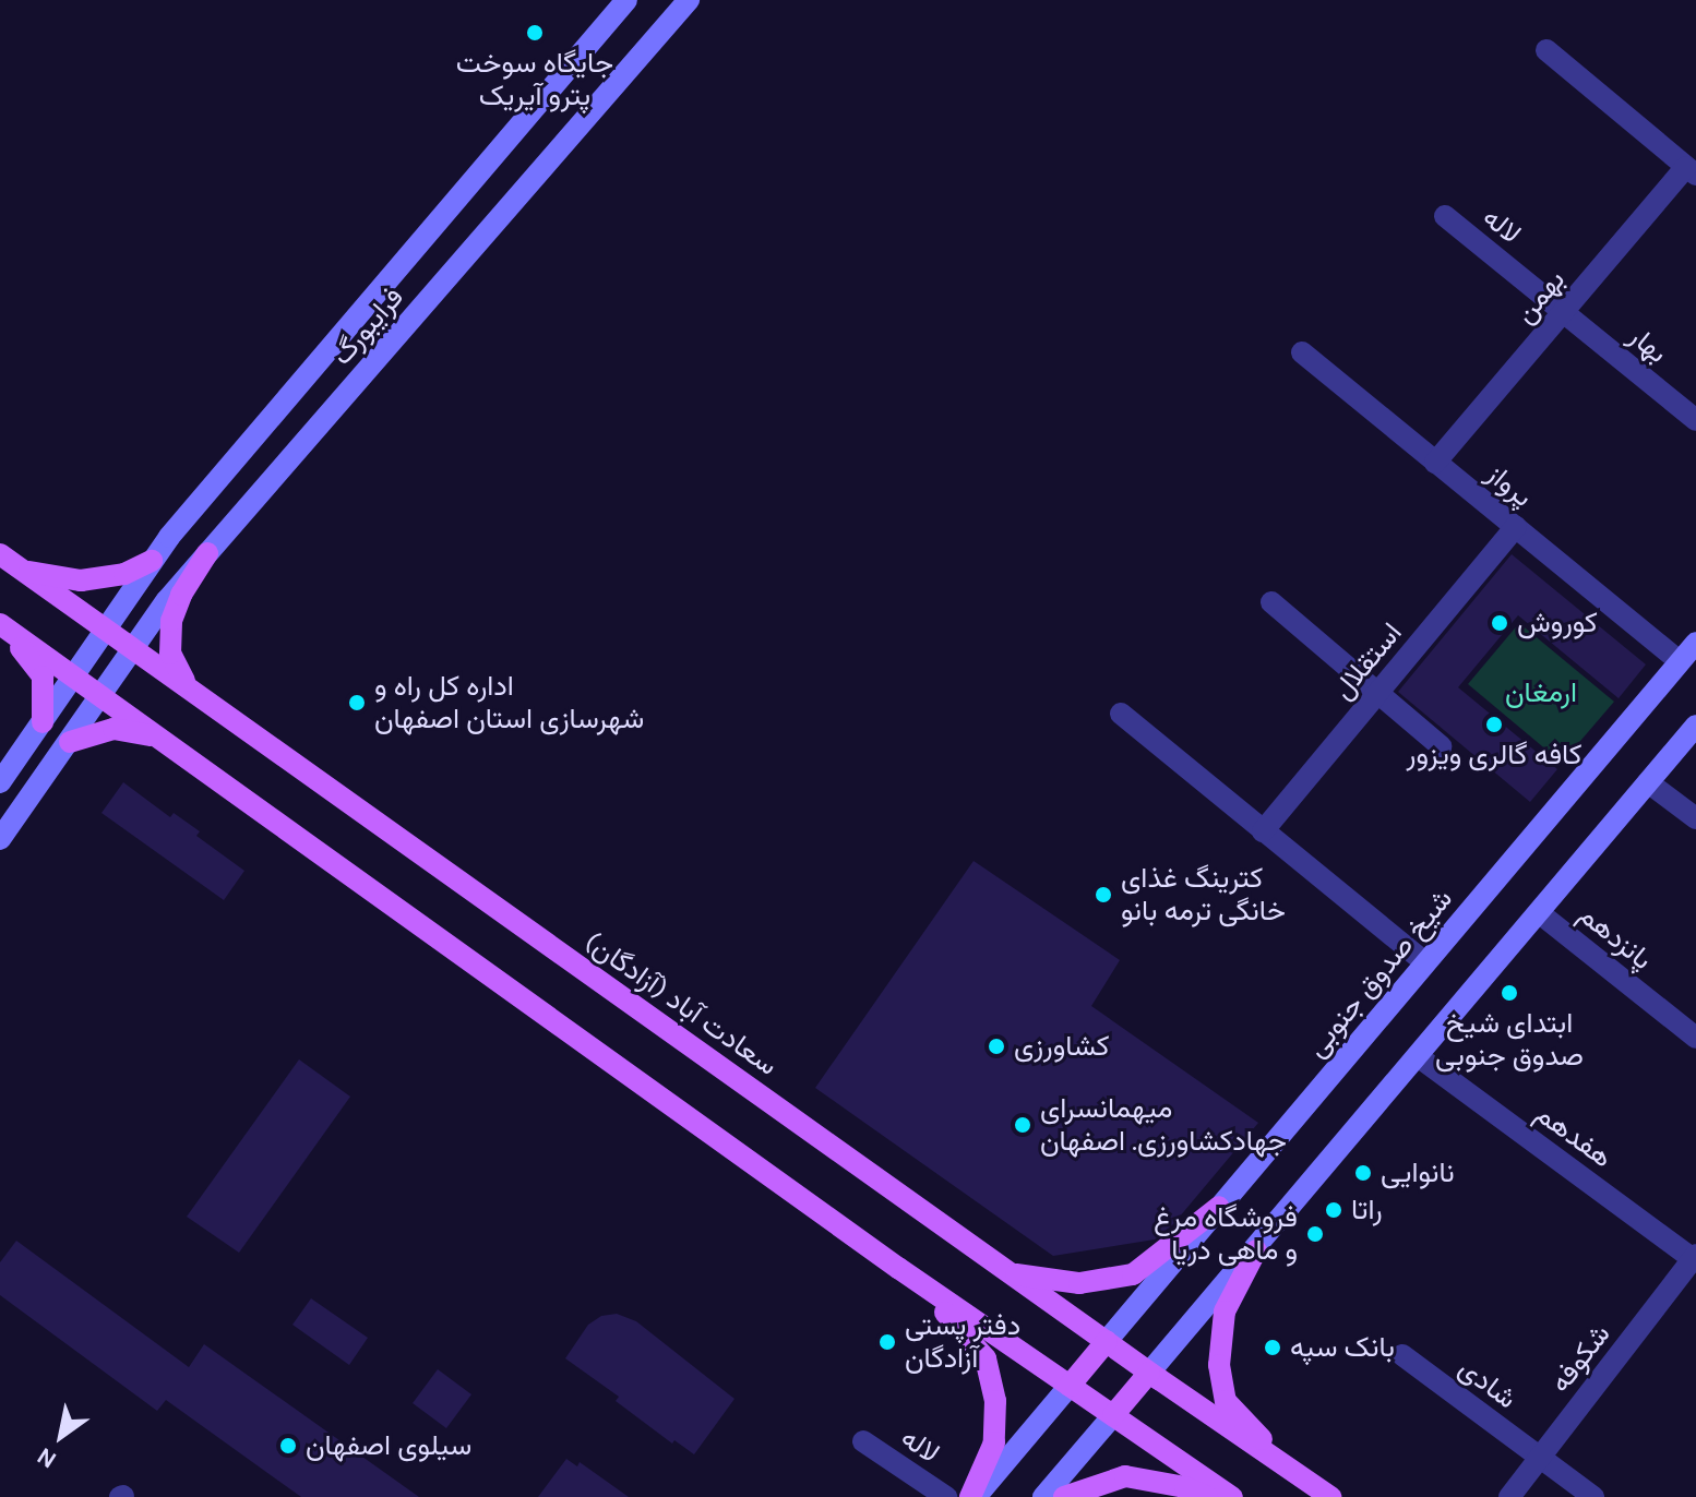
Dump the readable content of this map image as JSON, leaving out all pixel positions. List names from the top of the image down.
{
  "streets": {
    "main road": ["فرایبورگ", "شیخ صدوق جنوبی", "سعادت آباد (آزادگان)"],
    "street": [
      "لاله",
      "بهمن",
      "بهار",
      "پرواز",
      "استقلال",
      "پانزدهم",
      "هفدهم",
      "شکوفه",
      "شادی"
    ]
  },
  "crossings": [
    ["لاله", "بهمن"],
    ["لاله", "بهار"],
    ["بهمن", "بهار"],
    ["بهمن", "پرواز"],
    ["فرایبورگ", "سعادت آباد (آزادگان)"],
    ["پرواز", "استقلال"],
    ["پرواز", "شیخ صدوق جنوبی"],
    ["شیخ صدوق جنوبی", "سعادت آباد (آزادگان)"],
    ["هفدهم", "شکوفه"],
    ["شکوفه", "شادی"]
  ],
  "parks": ["ارمغان"],
  "places": [
    "جایگاه سوخت پترو آیریک",
    "کوروش",
    "اداره کل راه و شهرسازی استان اصفهان",
    "کافه گالری ویزور",
    "کترینگ غذای خانگی ترمه بانو",
    "ابتدای شیخ صدوق جنوبی",
    "کشاورزی",
    "میهمانسرای جهادکشاورزی. اصفهان",
    "نانوایی",
    "راتا",
    "فروشگاه مرغ و ماهی دریا",
    "دفتر پستی آزادگان",
    "بانک سپه",
    "سیلوی اصفهان"
  ],
  "north": "bottom left"
}
